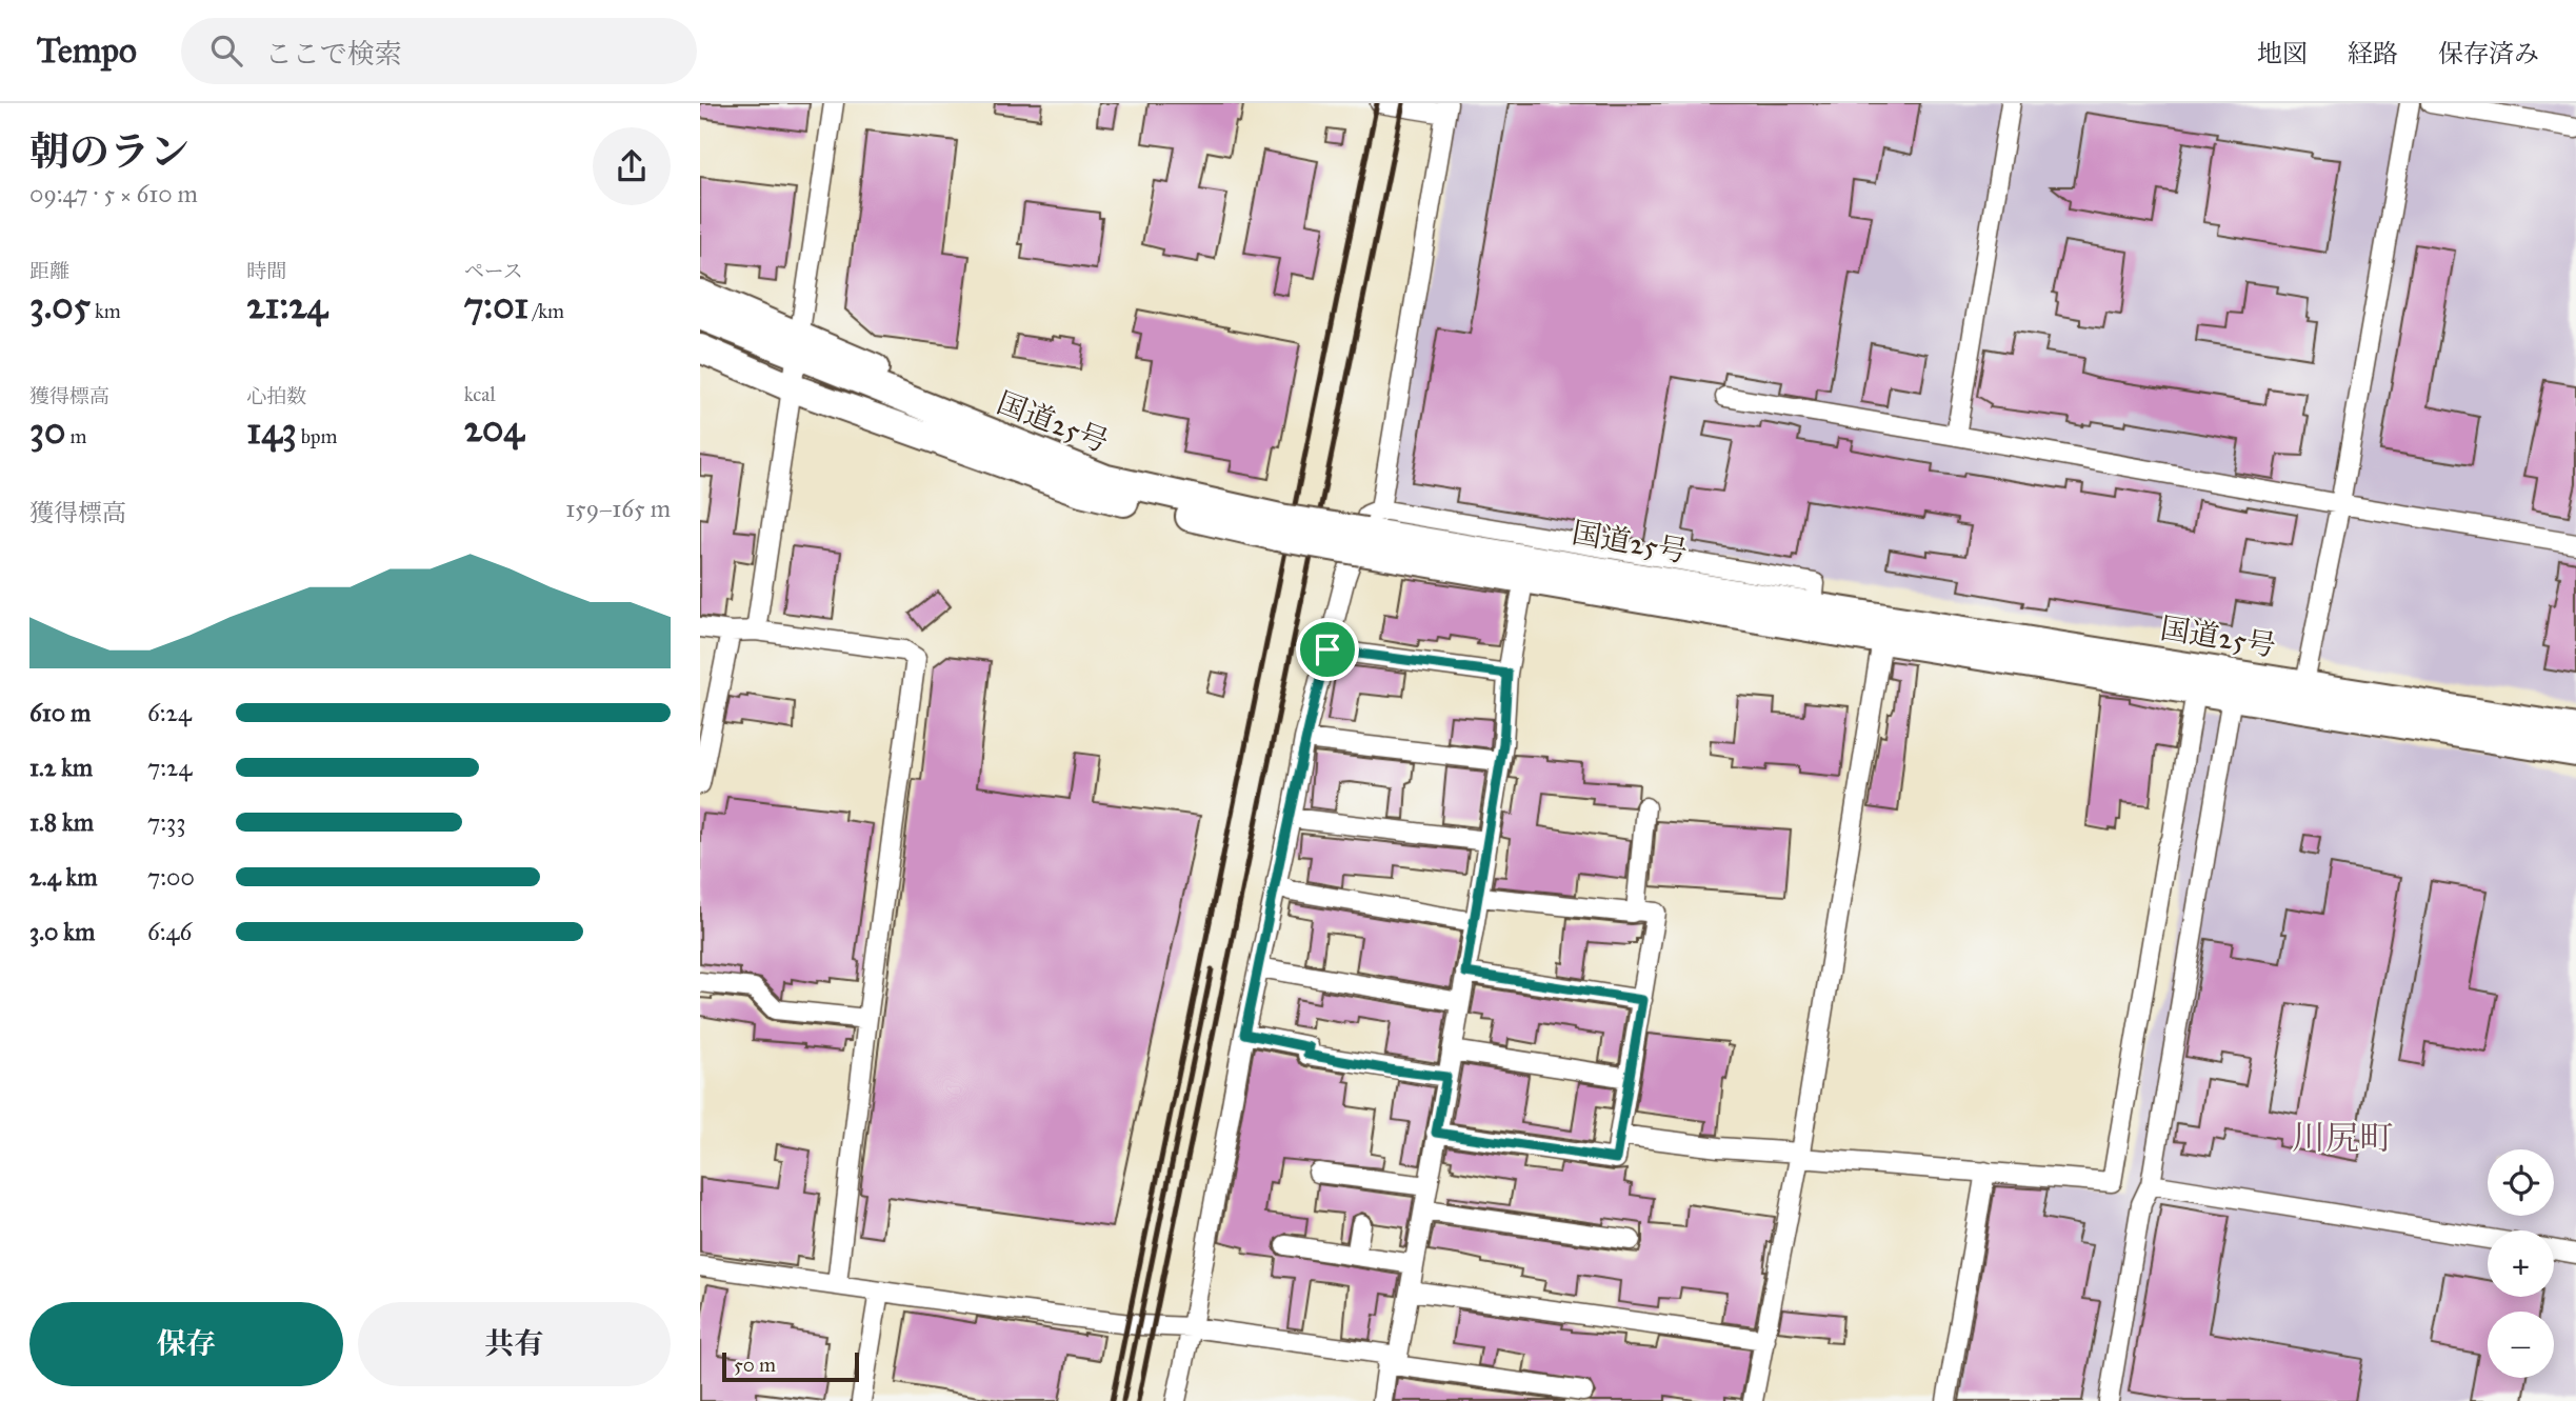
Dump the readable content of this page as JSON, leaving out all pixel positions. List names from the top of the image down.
{
  "streets": {
    "highway": ["国道25号"]
  },
  "districts": ["川尻町"],
  "scale_bar": "50 m",
  "page": {
    "header": "Tempo",
    "search": "ここで検索",
    "nav": ["地図", "経路", "保存済み"],
    "heading": ["朝のラン", "09:47 · 5 × 610 m"],
    "stats": [
      ["距離", "3.05 km"],
      ["時間", "21:24"],
      ["ペース", "7:01 /km"],
      ["獲得標高", "30 m"],
      ["心拍数", "143 bpm"],
      ["kcal", "204"]
    ],
    "chart": ["獲得標高", "159–165 m"],
    "list": [
      {
        "name": "610 m",
        "note": "6:24"
      },
      {
        "name": "1.2 km",
        "note": "7:24"
      },
      {
        "name": "1.8 km",
        "note": "7:33"
      },
      {
        "name": "2.4 km",
        "note": "7:00"
      },
      {
        "name": "3.0 km",
        "note": "6:46"
      }
    ],
    "map_buttons": ["+", "−"],
    "buttons": ["保存", "共有"],
    "scale": "50 m"
  }
}
